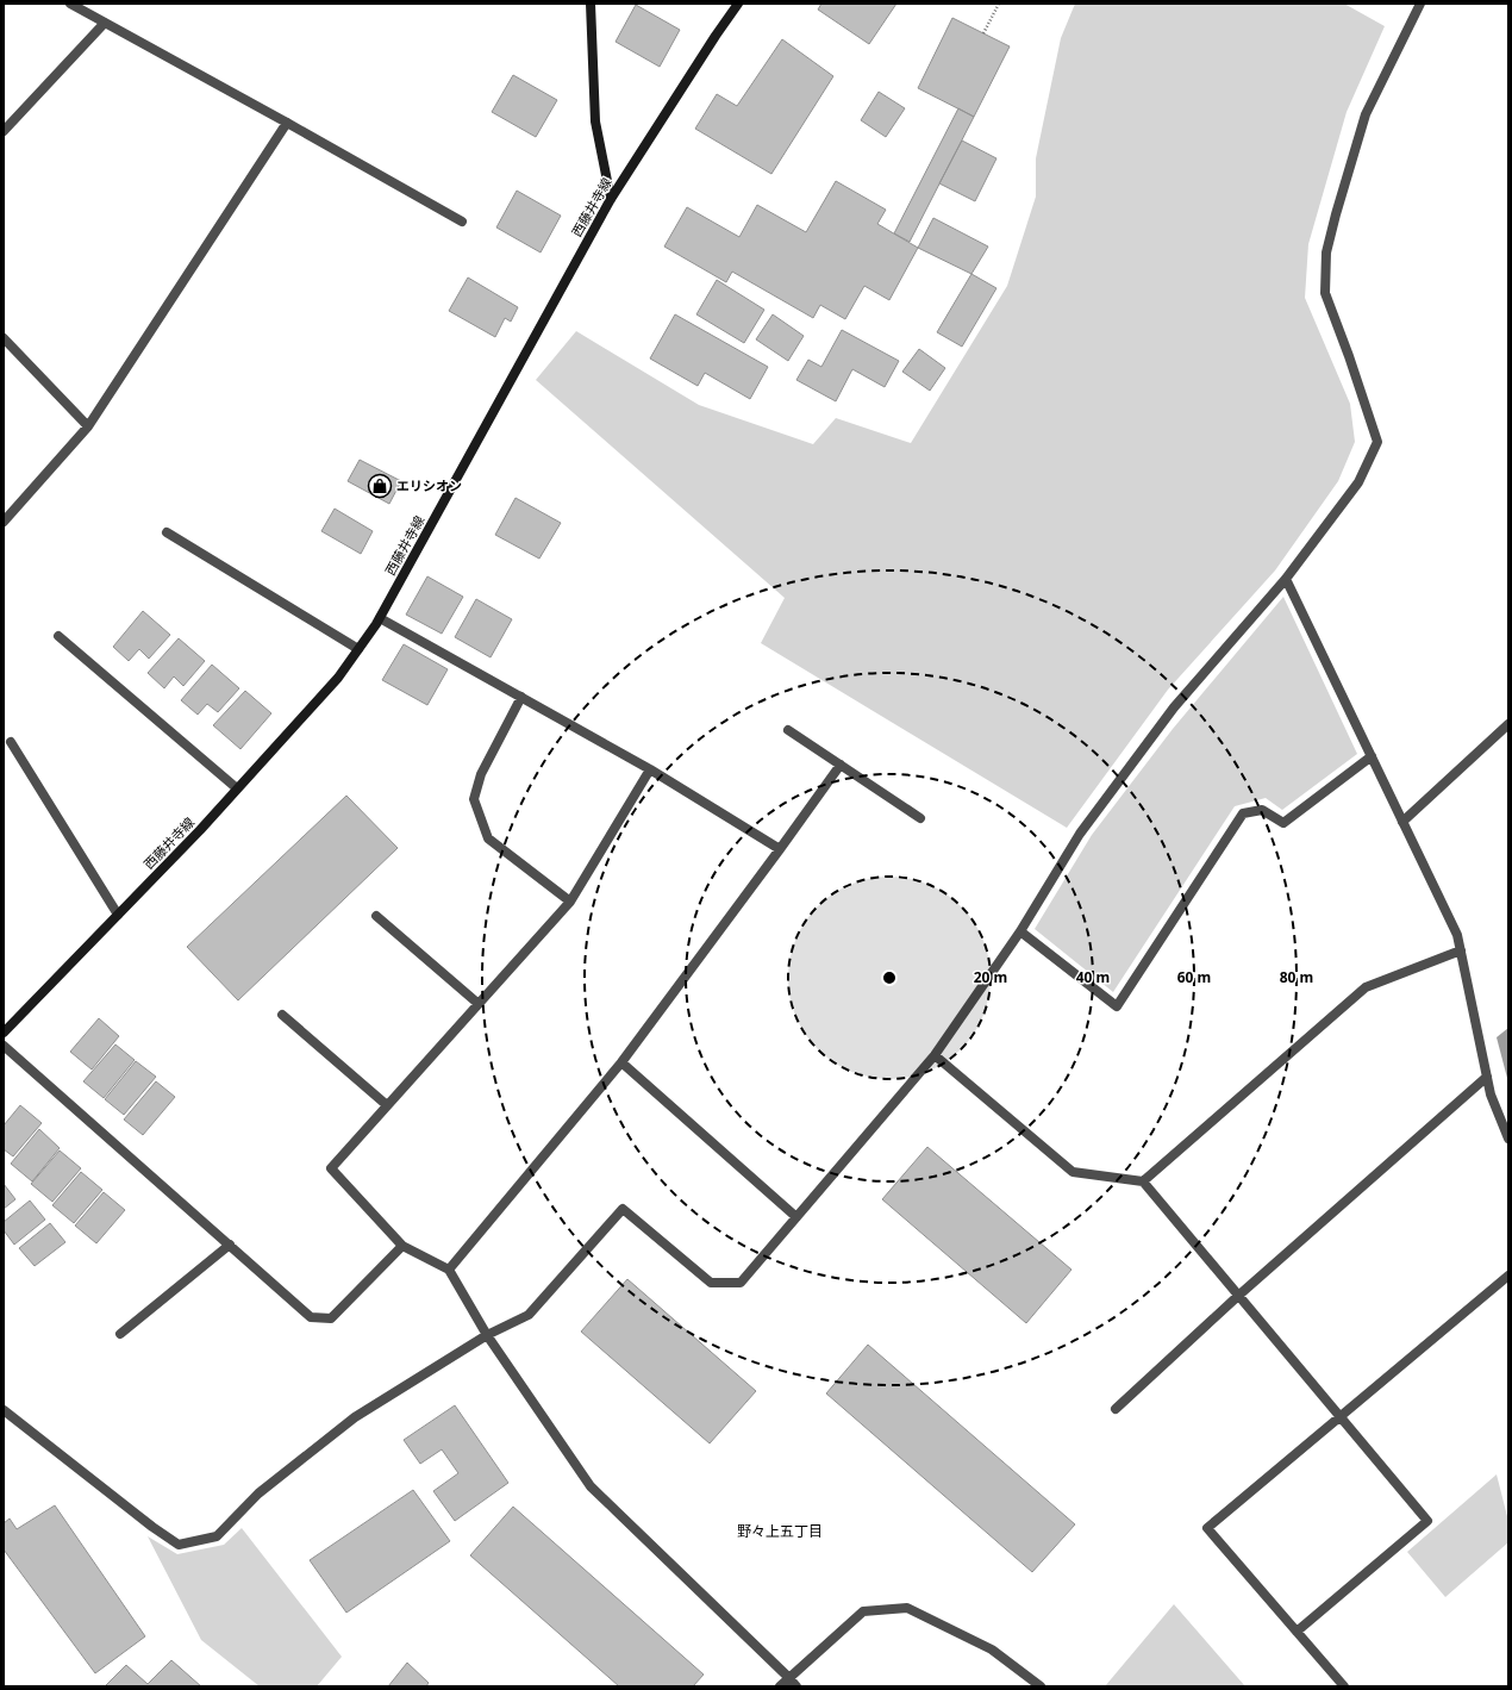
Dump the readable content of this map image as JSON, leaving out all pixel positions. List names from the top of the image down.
{
  "streets": {
    "main road": ["西藤井寺線"]
  },
  "districts": ["野々上五丁目"],
  "places": {
    "shop": ["エリシオン"]
  },
  "rings": [
    "20 m",
    "40 m",
    "60 m",
    "80 m"
  ]
}
